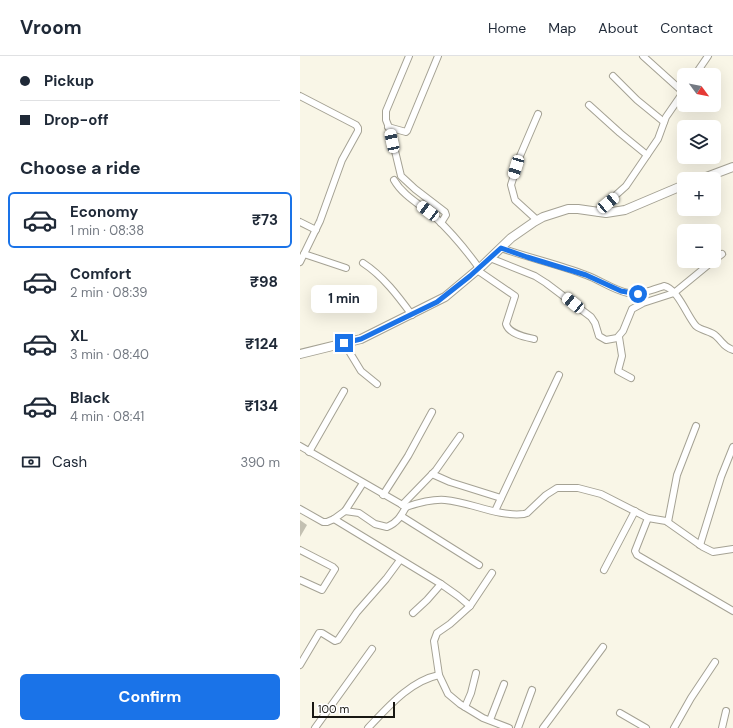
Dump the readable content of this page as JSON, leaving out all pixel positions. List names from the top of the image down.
{
  "scale_bar": "100 m",
  "north": "bottom right",
  "page": {
    "header": "Vroom",
    "nav": [
      "Home",
      "Map",
      "About",
      "Contact"
    ],
    "banner": ["Pickup", "Drop-off"],
    "map_buttons": ["+", "−"],
    "heading": "Choose a ride",
    "list": [
      {
        "name": "Economy",
        "note": "1 min · 08:38",
        "value": "₹73"
      },
      {
        "name": "Comfort",
        "note": "2 min · 08:39",
        "value": "₹98"
      },
      {
        "name": "XL",
        "note": "3 min · 08:40",
        "value": "₹124"
      },
      {
        "name": "Black",
        "note": "4 min · 08:41",
        "value": "₹134"
      }
    ],
    "bubble": "1 min",
    "pay": ["Cash", "390 m"],
    "buttons": "Confirm",
    "scale": "100 m"
  }
}
